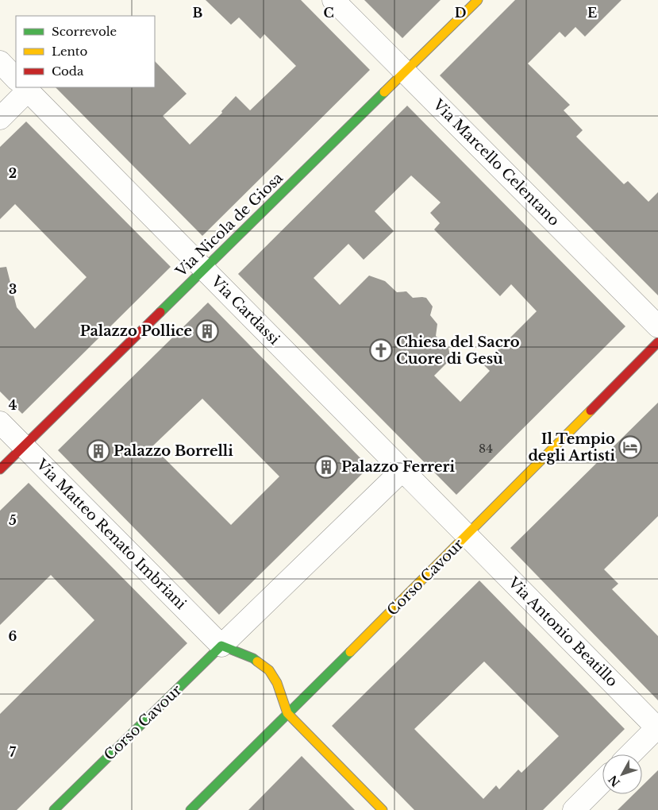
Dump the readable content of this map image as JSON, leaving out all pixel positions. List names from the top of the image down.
{
  "streets": {
    "main road": ["Via Nicola de Giosa", "Corso Cavour"],
    "street": [
      "Via Marcello Celentano",
      "Via Cardassi",
      "Via Matteo Renato Imbriani",
      "Via Antonio Beatillo"
    ]
  },
  "crossings": [
    ["Via Marcello Celentano", "Via Nicola de Giosa"],
    ["Via Nicola de Giosa", "Via Cardassi"],
    ["Via Nicola de Giosa", "Via Matteo Renato Imbriani"],
    ["Via Cardassi", "Corso Cavour"],
    ["Via Cardassi", "Via Antonio Beatillo"],
    ["Via Matteo Renato Imbriani", "Corso Cavour"],
    ["Corso Cavour", "Via Antonio Beatillo"]
  ],
  "places": {
    "building": ["Palazzo Pollice", "Palazzo Borrelli", "Palazzo Ferreri"],
    "church": ["Chiesa del Sacro Cuore di Gesù"],
    "hotel": ["Il Tempio degli Artisti"]
  },
  "house_numbers": ["84"],
  "legend": ["Scorrevole", "Lento", "Coda"],
  "north": "bottom left",
  "grid": {
    "columns": [
      "B",
      "C",
      "D",
      "E"
    ],
    "rows": [
      "2",
      "3",
      "4",
      "5",
      "6",
      "7"
    ]
  }
}
